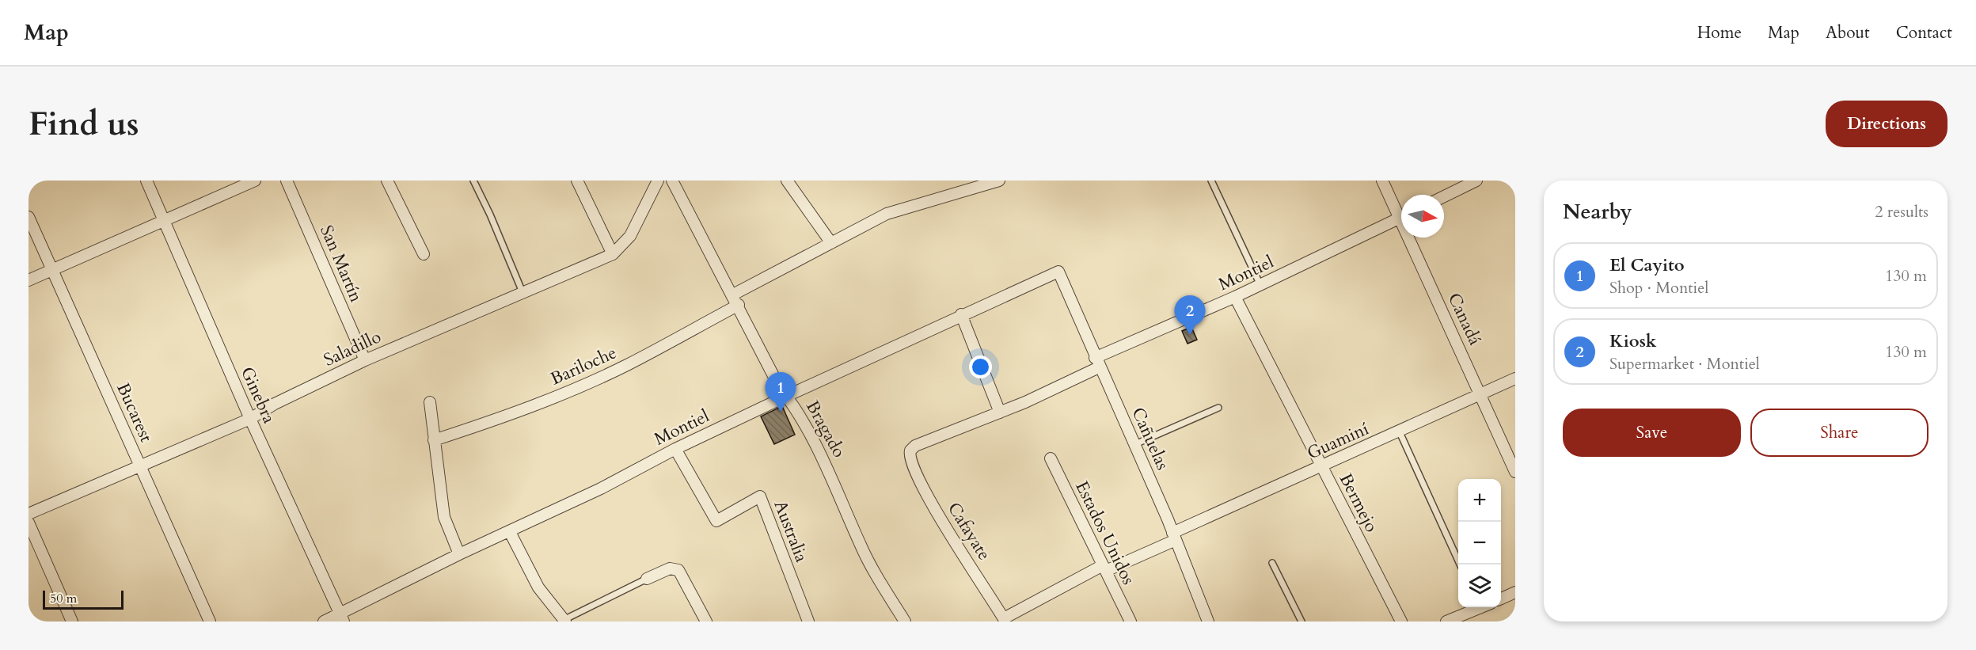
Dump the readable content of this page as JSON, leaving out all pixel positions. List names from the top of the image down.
{
  "streets": {
    "street": [
      "San Martín",
      "Montiel",
      "Canadá",
      "Saladillo",
      "Bariloche",
      "Ginebra",
      "Bucarest",
      "Bragado",
      "Cañuelas",
      "Guaminí",
      "Bermejo",
      "Australia",
      "Cafayate",
      "Estados Unidos"
    ]
  },
  "crossings": [
    ["San Martín", "Saladillo"],
    ["Montiel", "Ginebra"],
    ["Montiel", "Bragado"],
    ["Montiel", "Cañuelas"],
    ["Montiel", "Bermejo"],
    ["Montiel", "Australia"],
    ["Montiel", "Cafayate"],
    ["Canadá", "Guaminí"],
    ["Saladillo", "Ginebra"],
    ["Saladillo", "Bucarest"],
    ["Bariloche", "Bragado"],
    ["Cañuelas", "Guaminí"],
    ["Guaminí", "Bermejo"],
    ["Guaminí", "Cafayate"],
    ["Guaminí", "Estados Unidos"]
  ],
  "scale_bar": "50 m",
  "north": "right",
  "page": {
    "header": "Map",
    "nav": [
      "Home",
      "Map",
      "About",
      "Contact"
    ],
    "buttons": [
      "Directions",
      ["Save", "Share"]
    ],
    "title": "Find us",
    "heading": ["Nearby", "2 results"],
    "list": [
      {
        "mark": "1",
        "name": "El Cayito",
        "note": "Shop · Montiel",
        "value": "130 m"
      },
      {
        "mark": "2",
        "name": "Kiosk",
        "note": "Supermarket · Montiel",
        "value": "130 m"
      }
    ],
    "pins": ["2", "1"],
    "map_buttons": ["+", "−"],
    "scale": "50 m"
  }
}
